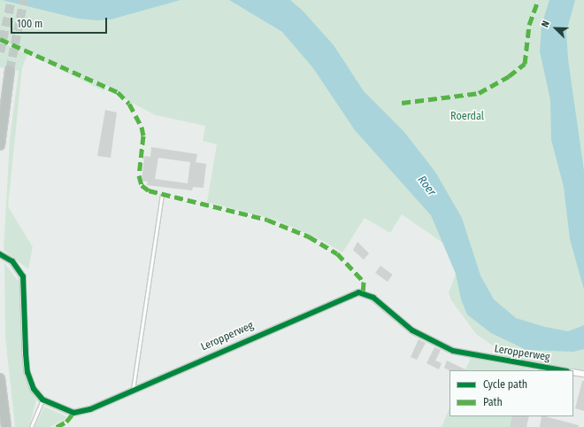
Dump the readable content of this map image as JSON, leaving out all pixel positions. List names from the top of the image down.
{
  "streets": {
    "street": ["Leropperweg"]
  },
  "water": ["Roer"],
  "parks": ["Roerdal"],
  "legend": ["Cycle path", "Path"],
  "scale_bar": "100 m",
  "north": "top left"
}
